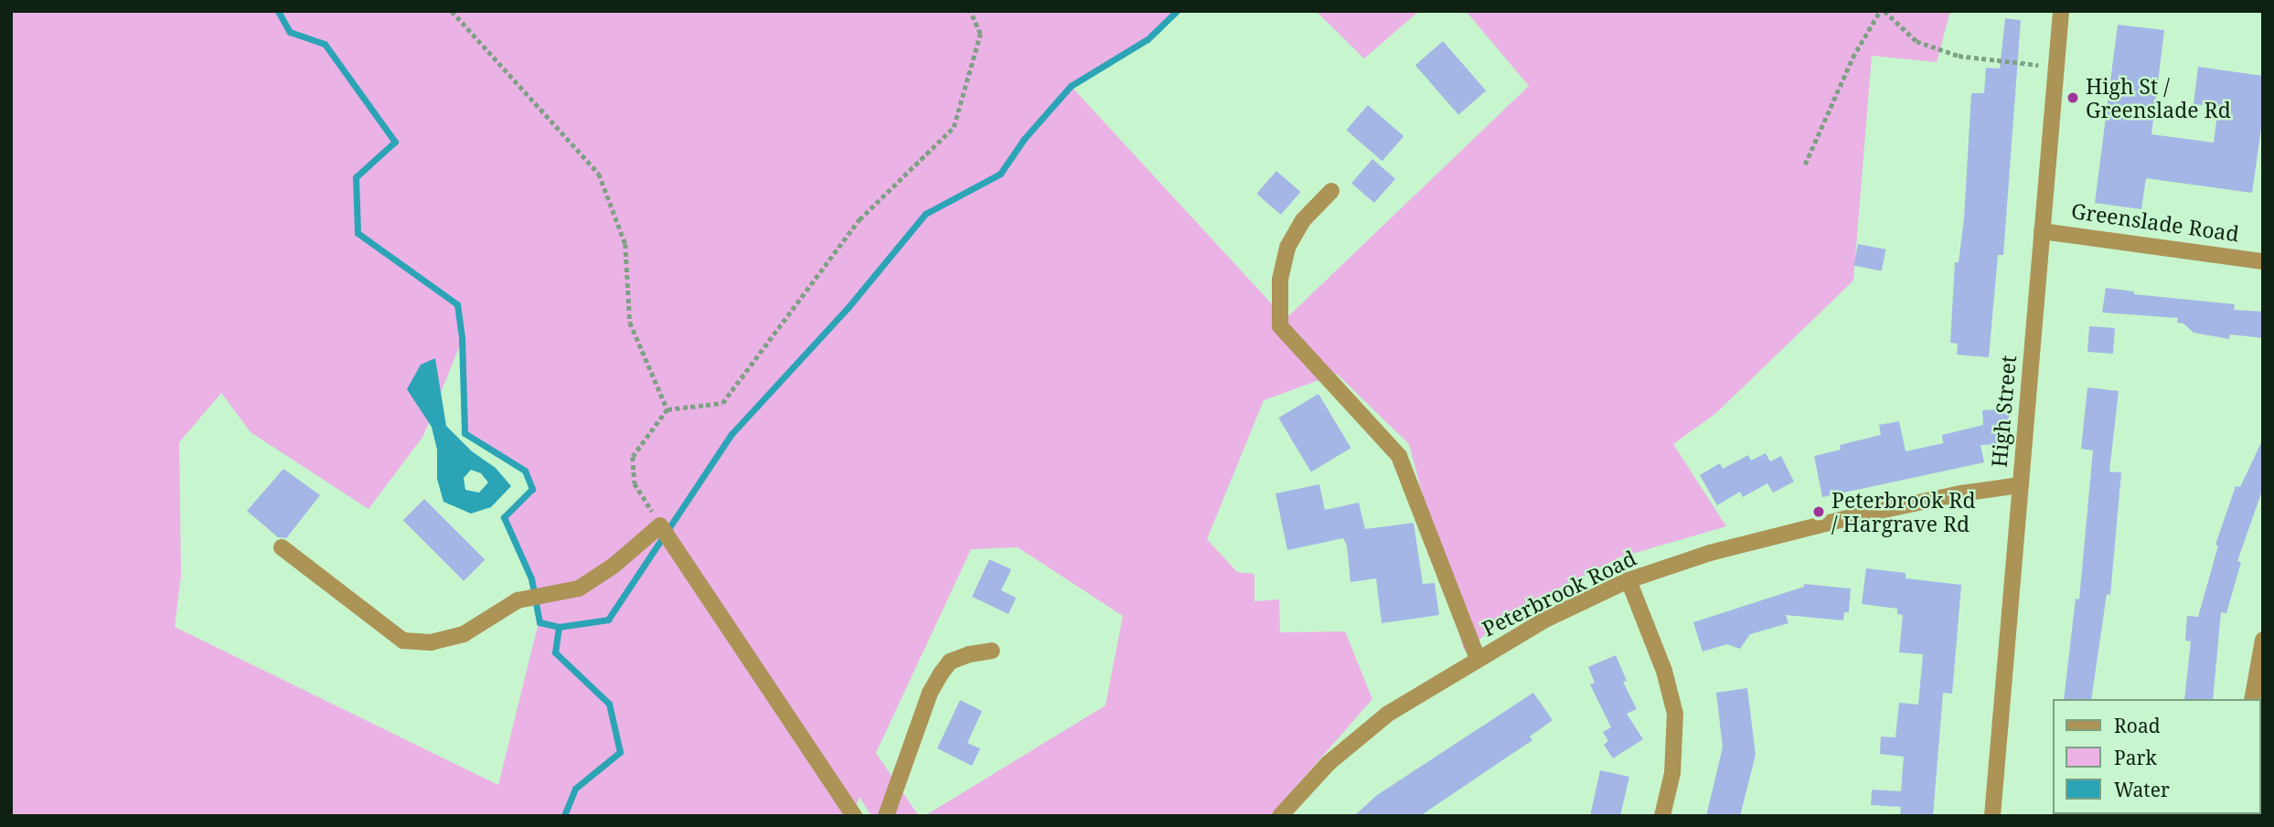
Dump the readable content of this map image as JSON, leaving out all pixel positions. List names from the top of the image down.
{
  "streets": {
    "street": ["Greenslade Road", "High Street", "Peterbrook Road"]
  },
  "crossings": [
    ["Greenslade Road", "High Street"],
    ["High Street", "Peterbrook Road"]
  ],
  "places": ["High St / Greenslade Rd", "Peterbrook Rd / Hargrave Rd"],
  "legend": ["Road", "Park", "Water"]
}
